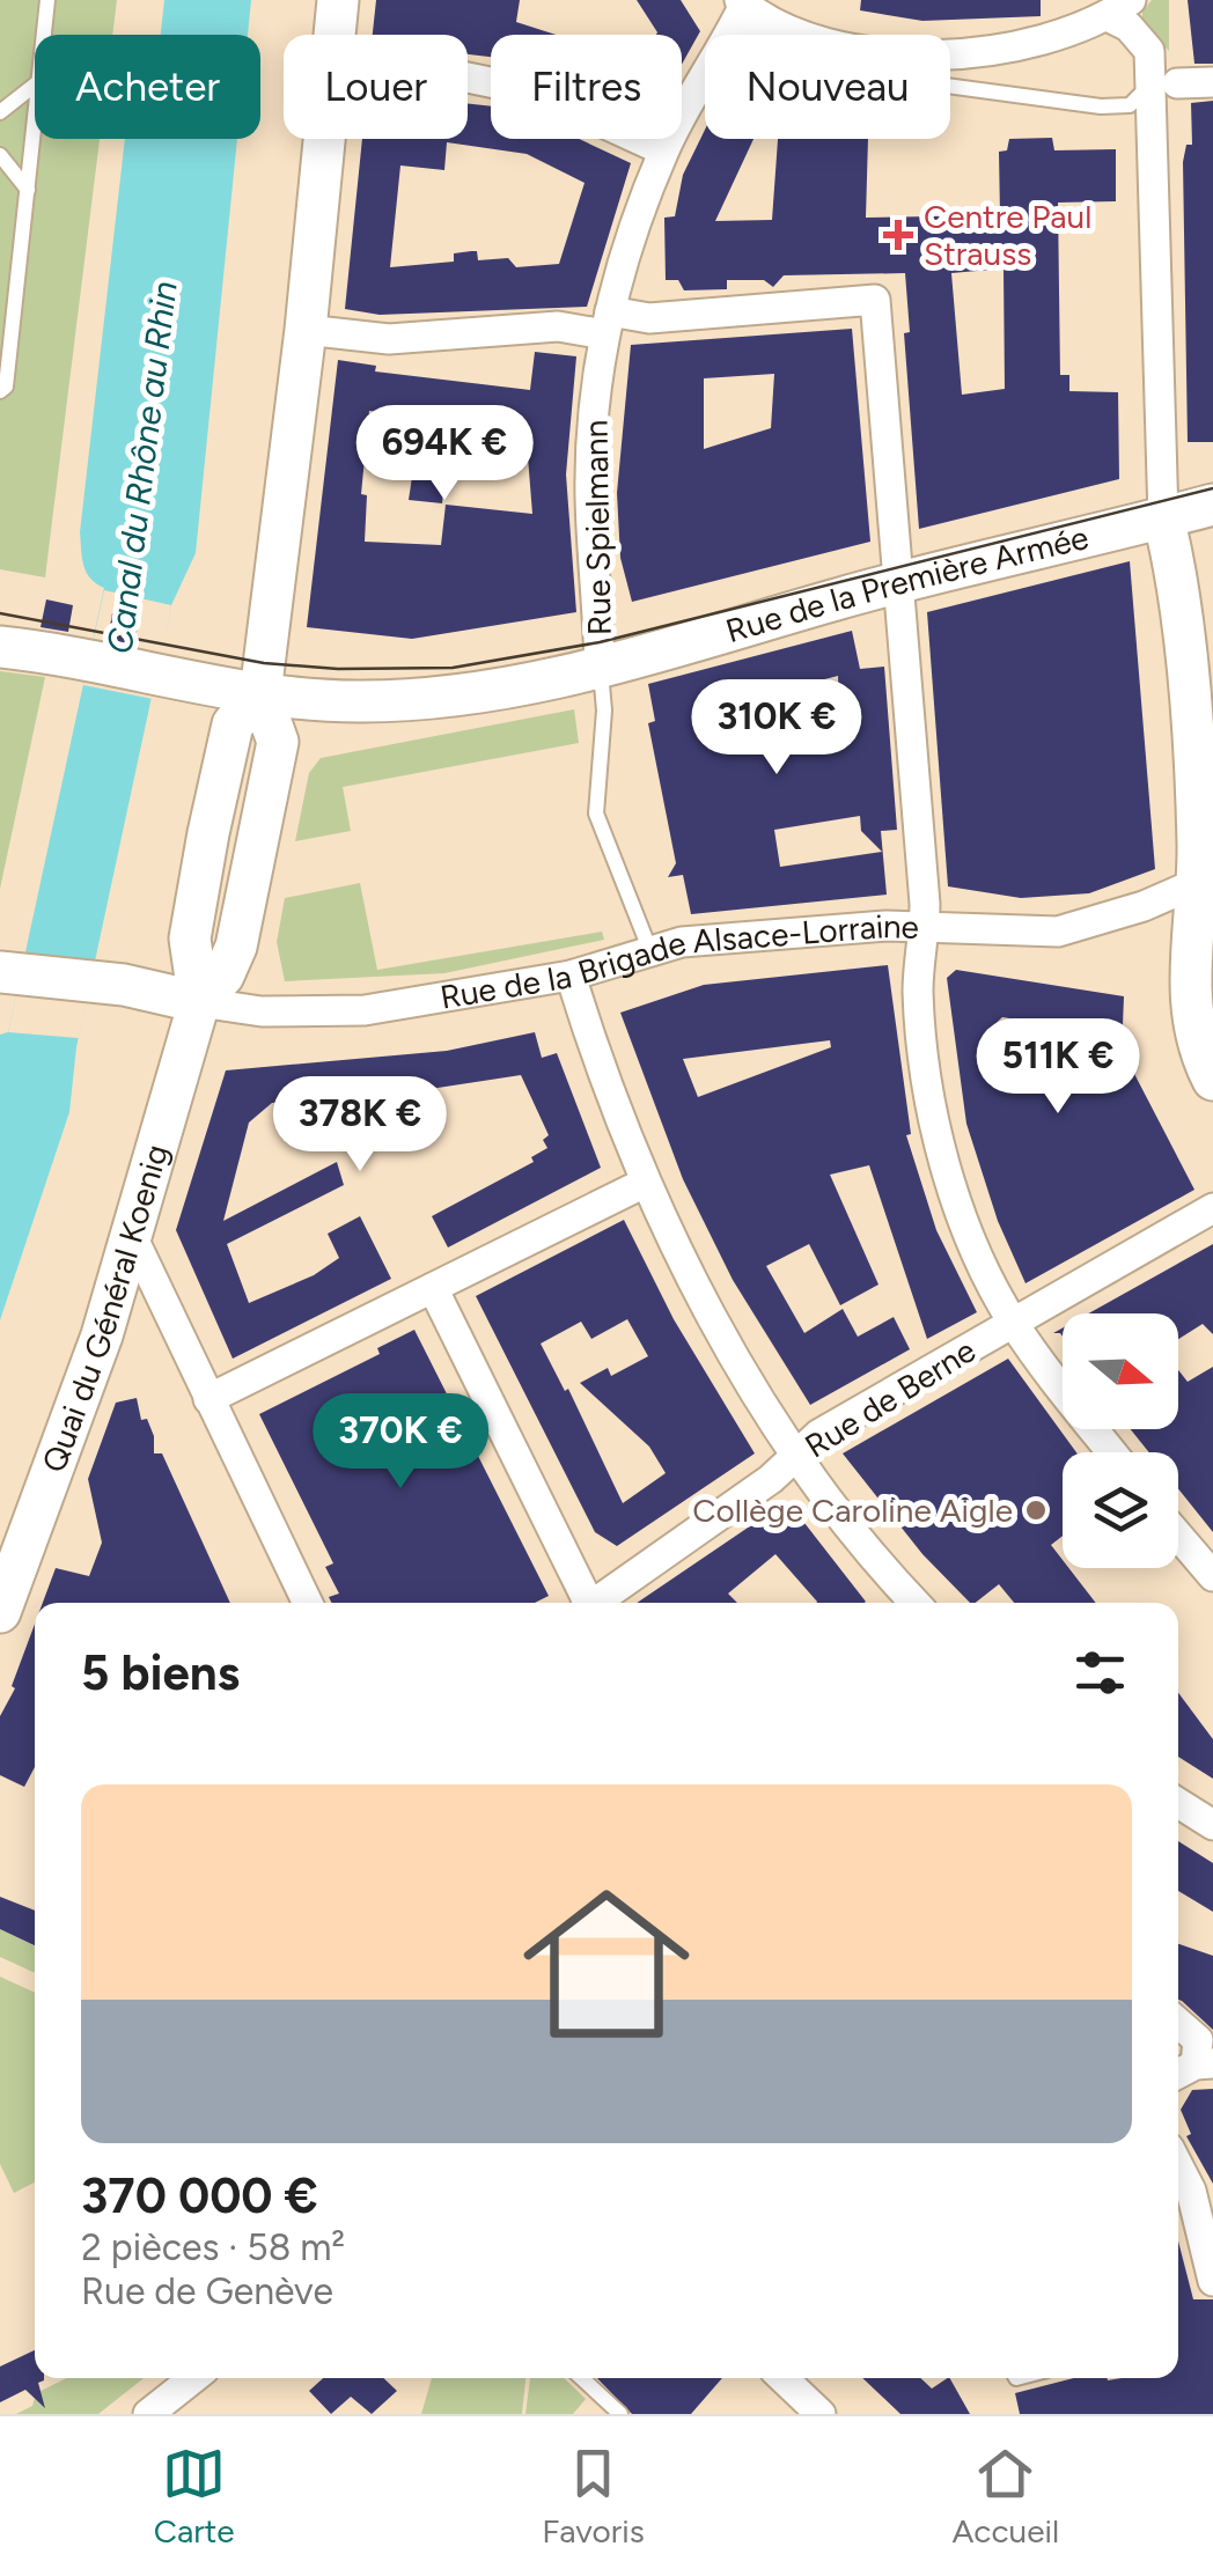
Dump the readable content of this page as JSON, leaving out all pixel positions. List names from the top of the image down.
{
  "streets": {
    "main road": ["Rue de la Première Armée", "Rue de la Brigade Alsace-Lorraine", "Quai du Général Koenig"],
    "street": ["Rue Spielmann", "Rue de Berne"]
  },
  "crossings": [
    ["Rue Spielmann", "Rue de la Première Armée"],
    ["Rue de la Première Armée", "Quai du Général Koenig"],
    ["Rue de la Brigade Alsace-Lorraine", "Quai du Général Koenig"]
  ],
  "water": ["Canal du Rhône au Rhin"],
  "places": {
    "health": ["Centre Paul Strauss"],
    "other": ["Collège Caroline Aigle"]
  },
  "north": "right",
  "page": {
    "chip": [
      "Acheter",
      "Louer",
      "Filtres",
      "Nouveau"
    ],
    "price": [
      "694K €",
      "310K €",
      "511K €",
      "378K €",
      "370K €"
    ],
    "heading": "5 biens",
    "list": [
      {
        "name": "370 000 €",
        "note": "2 pièces · 58 m² · Rue de Genève"
      }
    ],
    "tabs": ["Carte", "Favoris", "Accueil"]
  }
}
